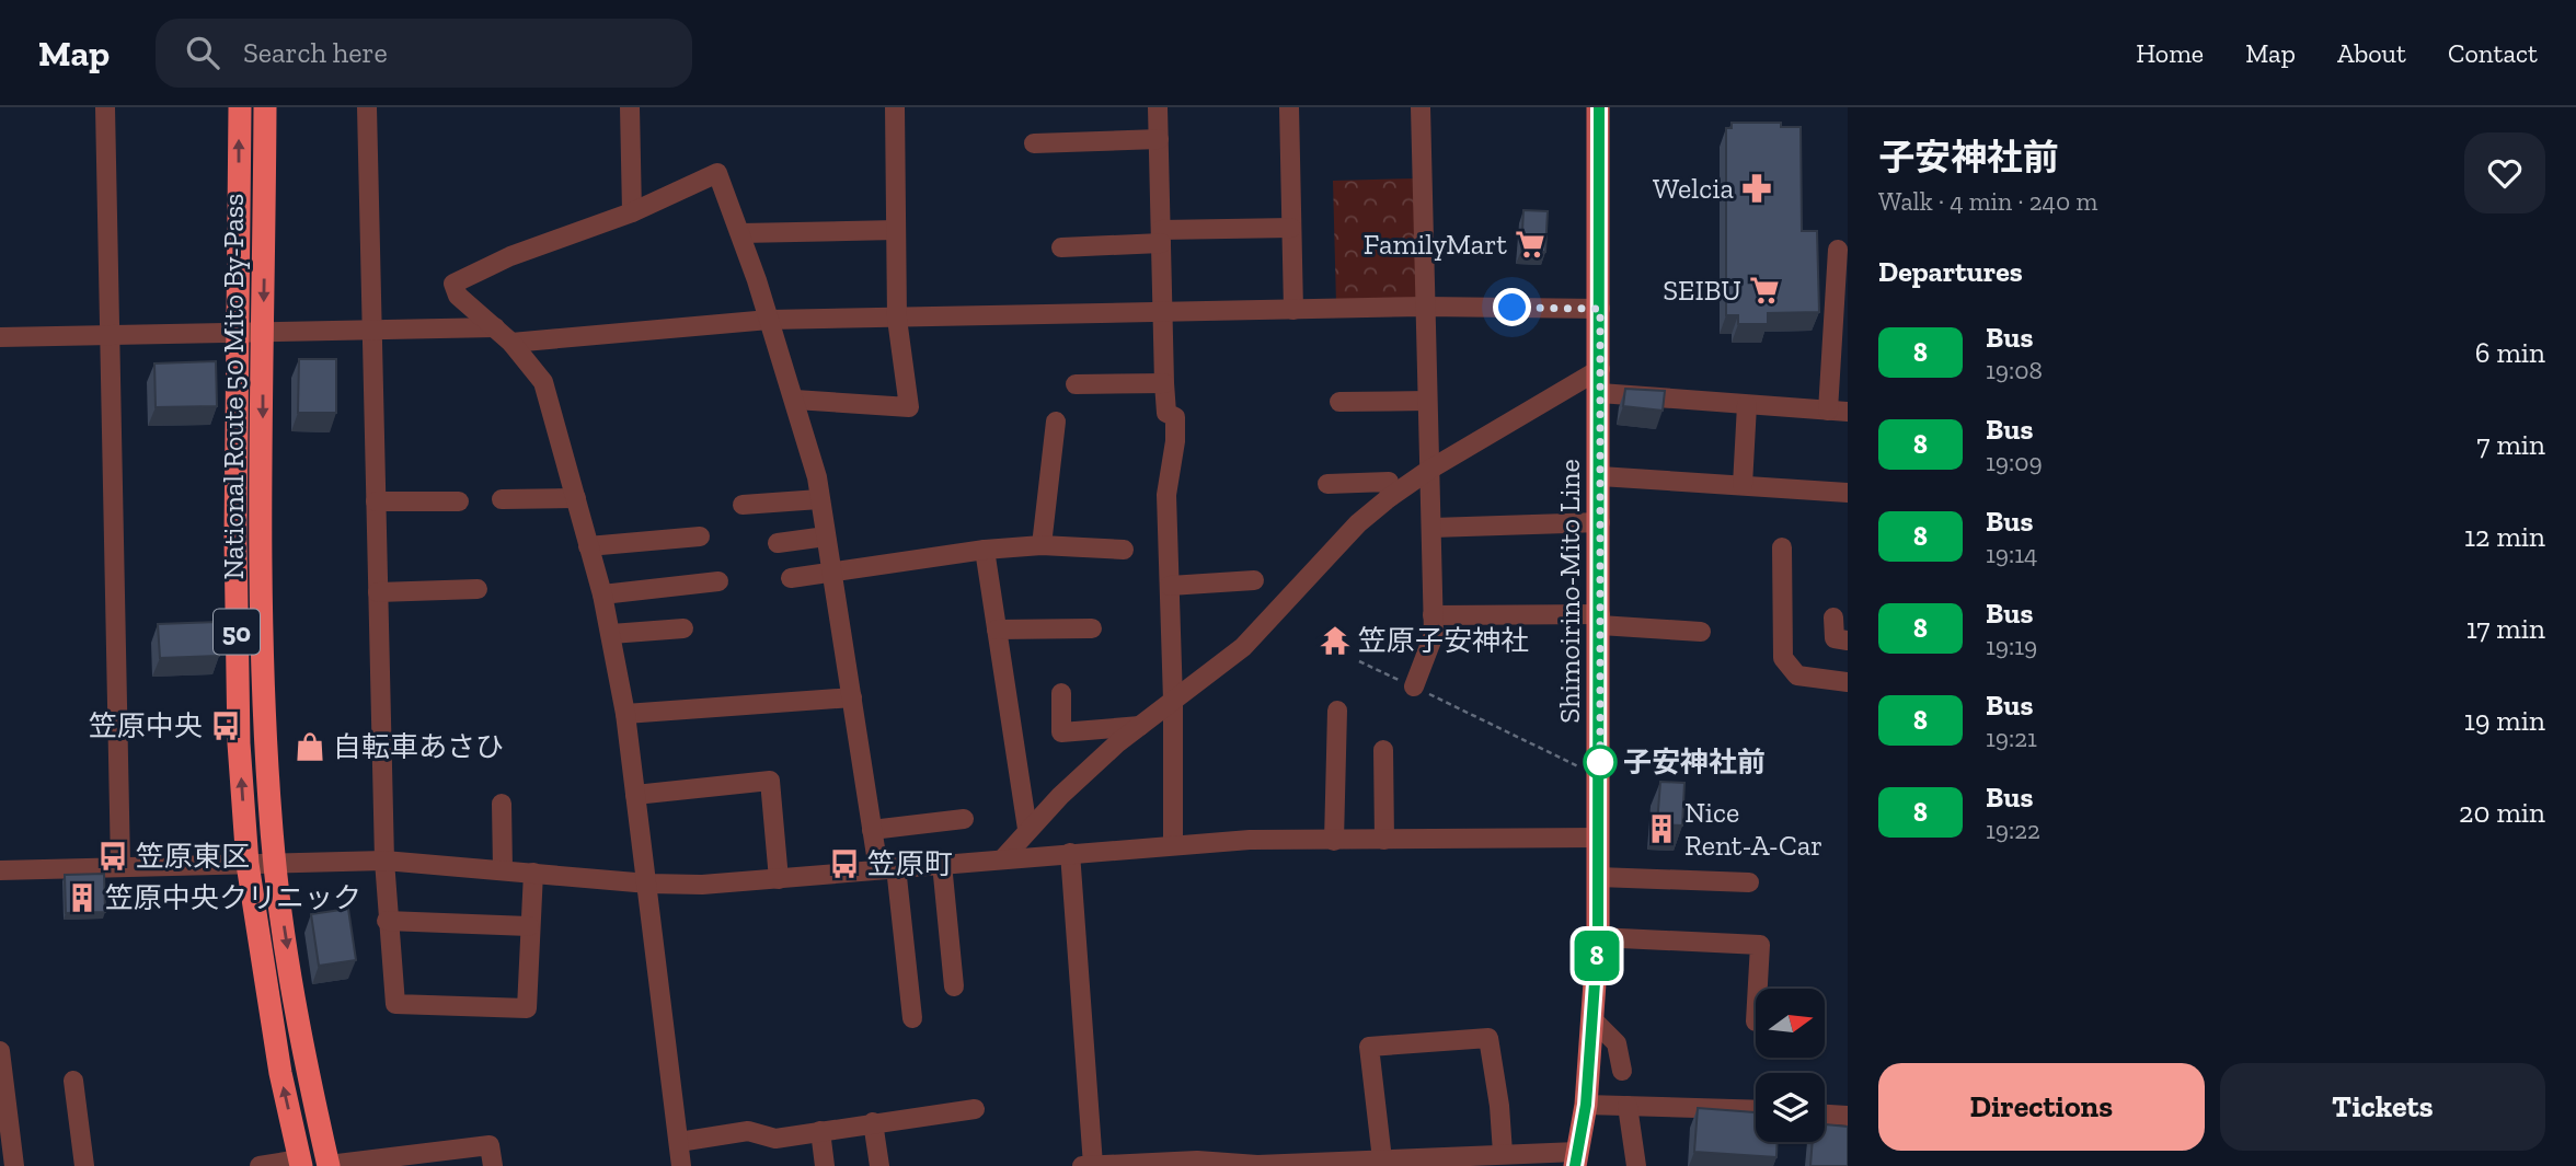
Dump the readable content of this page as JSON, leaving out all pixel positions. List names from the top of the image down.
{
  "streets": {
    "highway": ["National Route 50 Mito By-Pass", "50"],
    "main road": ["Shimoirino-Mito Line"]
  },
  "places": {
    "pharmacy": ["Welcia"],
    "supermarket": ["FamilyMart", "SEIBU"],
    "temple": ["笠原子安神社"],
    "bus stop": ["笠原中央", "笠原東区", "笠原町"],
    "shop": ["自転車あさひ"],
    "other": ["子安神社前"],
    "building": ["Nice Rent-A-Car", "笠原中央クリニック"]
  },
  "lines": ["bus line 8"],
  "north": "right",
  "page": {
    "header": "Map",
    "search": "Search here",
    "nav": [
      "Home",
      "Map",
      "About",
      "Contact"
    ],
    "on_map": "8",
    "heading": [
      ["子安神社前", "Walk · 4 min · 240 m"],
      "Departures"
    ],
    "list": [
      {
        "mark": "8",
        "name": "Bus",
        "note": "19:08",
        "value": "6 min"
      },
      {
        "mark": "8",
        "name": "Bus",
        "note": "19:09",
        "value": "7 min"
      },
      {
        "mark": "8",
        "name": "Bus",
        "note": "19:14",
        "value": "12 min"
      },
      {
        "mark": "8",
        "name": "Bus",
        "note": "19:19",
        "value": "17 min"
      },
      {
        "mark": "8",
        "name": "Bus",
        "note": "19:21",
        "value": "19 min"
      },
      {
        "mark": "8",
        "name": "Bus",
        "note": "19:22",
        "value": "20 min"
      }
    ],
    "buttons": ["Directions", "Tickets"]
  }
}
